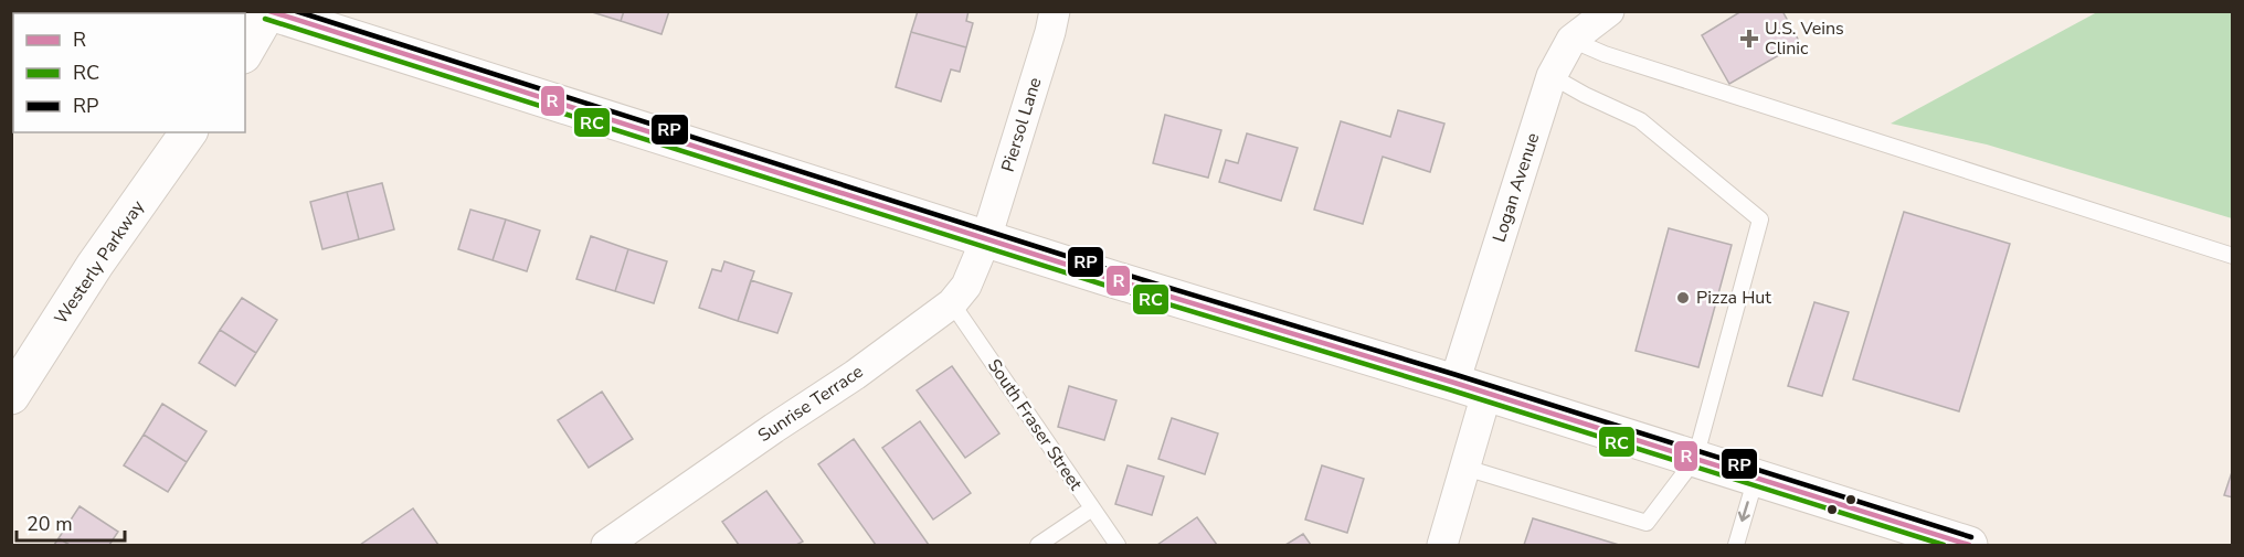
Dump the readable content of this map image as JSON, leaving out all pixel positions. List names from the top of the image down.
{
  "streets": {
    "main road": ["Westerly Parkway"],
    "street": ["Piersol Lane", "Logan Avenue", "Sunrise Terrace"],
    "lane": ["South Fraser Street"]
  },
  "crossings": [
    ["Piersol Lane", "Sunrise Terrace"],
    ["Sunrise Terrace", "South Fraser Street"]
  ],
  "places": {
    "health": ["U.S. Veins Clinic"],
    "other": ["Pizza Hut"]
  },
  "lines": ["transit line R", "transit line RP", "transit line RC"],
  "legend": ["R", "RC", "RP"],
  "scale_bar": "20 m"
}
